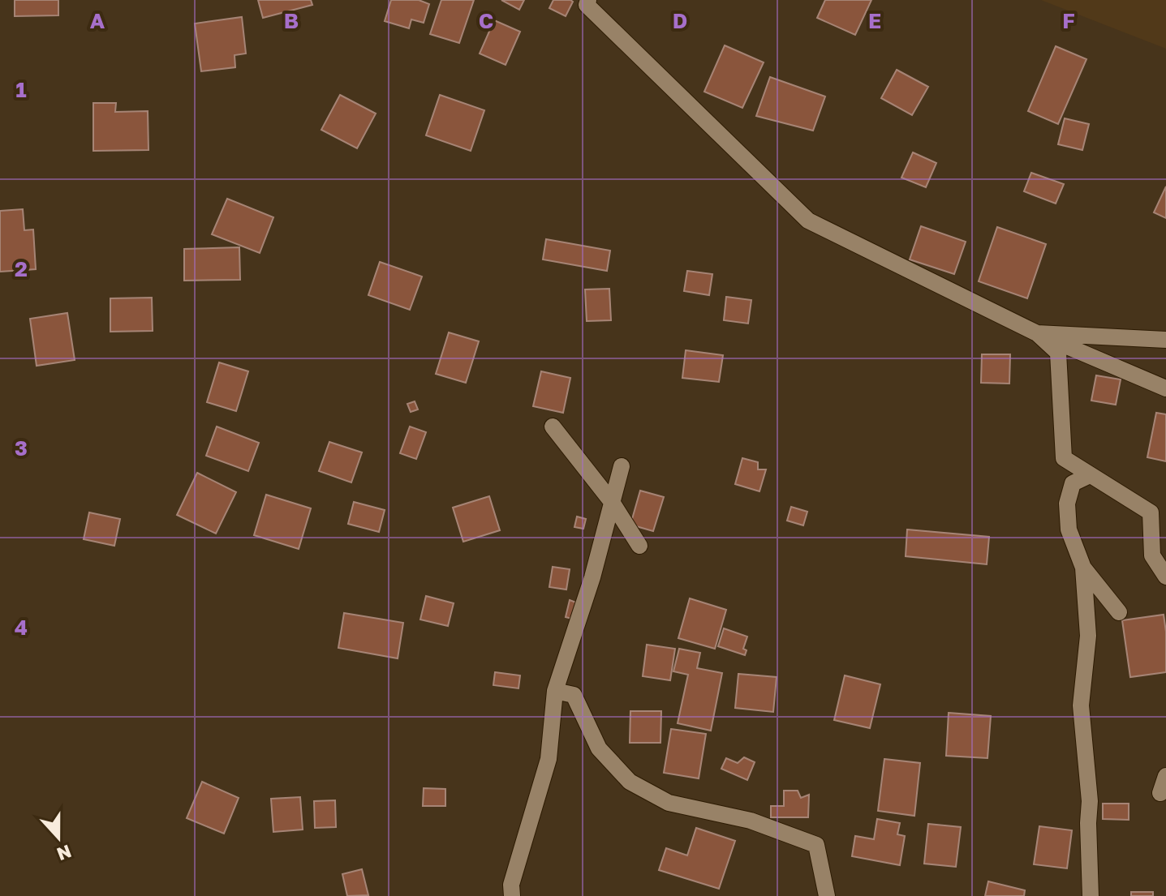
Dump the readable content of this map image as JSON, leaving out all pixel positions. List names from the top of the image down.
{
  "north": "bottom",
  "grid": {
    "columns": [
      "A",
      "B",
      "C",
      "D",
      "E",
      "F"
    ],
    "rows": [
      "1",
      "2",
      "3",
      "4"
    ]
  }
}
